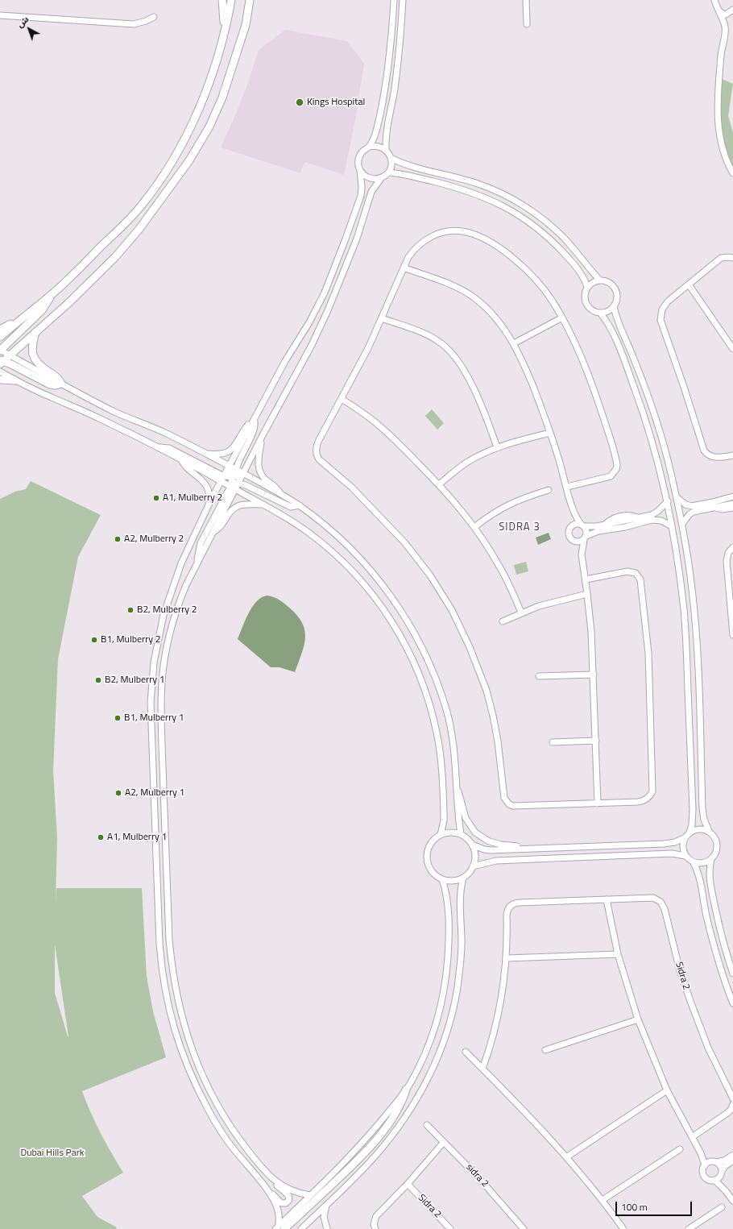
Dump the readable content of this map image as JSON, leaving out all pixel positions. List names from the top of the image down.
{
  "streets": {
    "street": ["Sidra 2", "sidra 2"]
  },
  "districts": ["SIDRA 3"],
  "parks": ["Dubai Hills Park"],
  "places": [
    "Kings Hospital",
    "A1, Mulberry 2",
    "A2, Mulberry 2",
    "B2, Mulberry 2",
    "B1, Mulberry 2",
    "B2, Mulberry 1",
    "B1, Mulberry 1",
    "A2, Mulberry 1",
    "A1, Mulberry 1"
  ],
  "scale_bar": "100 m",
  "north": "top left"
}
